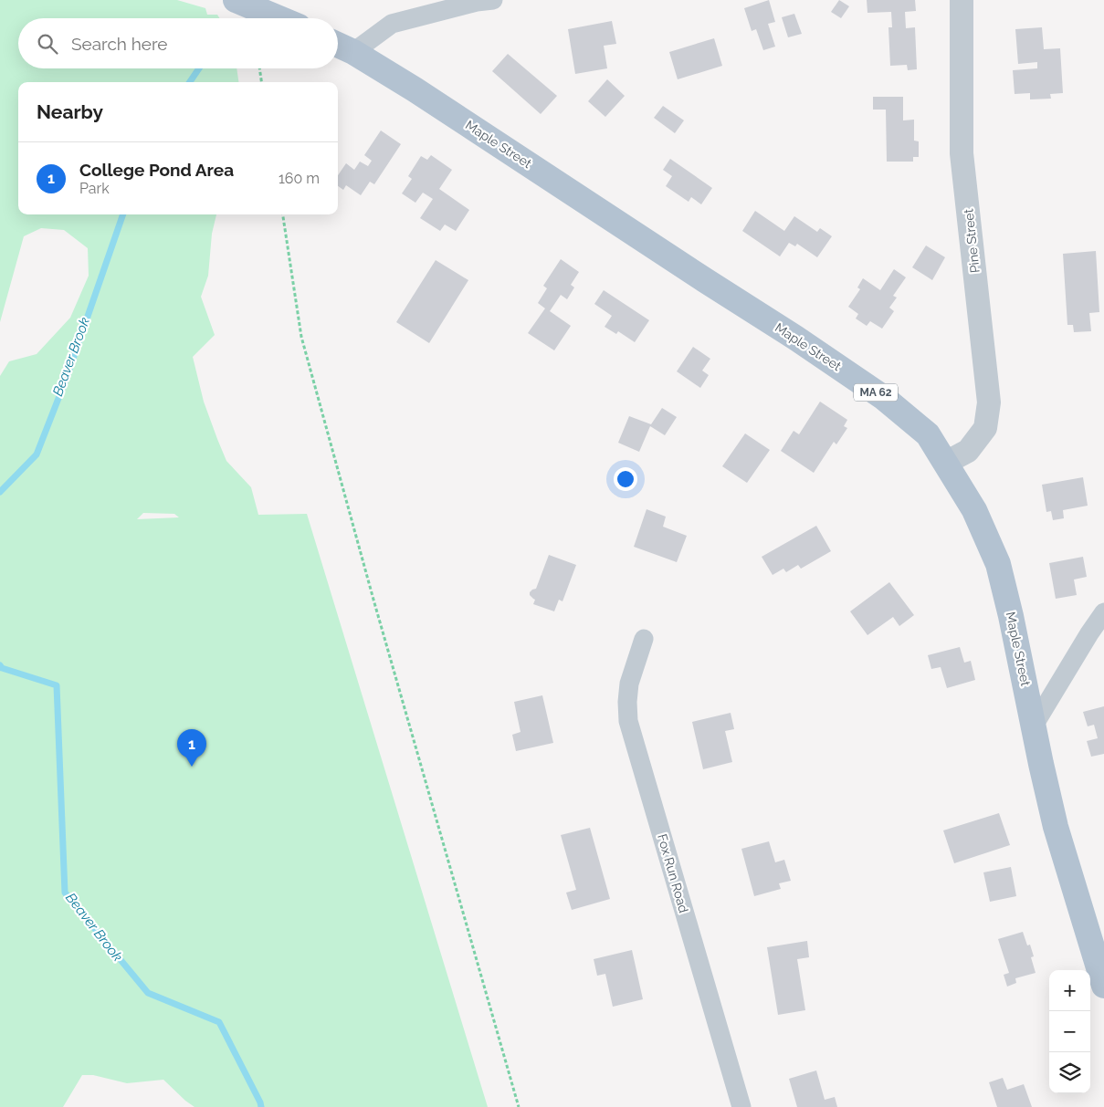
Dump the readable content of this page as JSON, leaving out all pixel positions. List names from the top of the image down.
{
  "streets": {
    "main road": ["Maple Street", "MA 62"],
    "street": ["Pine Street", "Fox Run Road"]
  },
  "crossings": [
    ["Maple Street", "Pine Street"]
  ],
  "water": ["Beaver Brook"],
  "page": {
    "search": "Search here",
    "heading": "Nearby",
    "list": [
      {
        "mark": "1",
        "name": "College Pond Area",
        "note": "Park",
        "value": "160 m"
      }
    ],
    "pins": "1",
    "map_buttons": ["+", "−"]
  }
}
